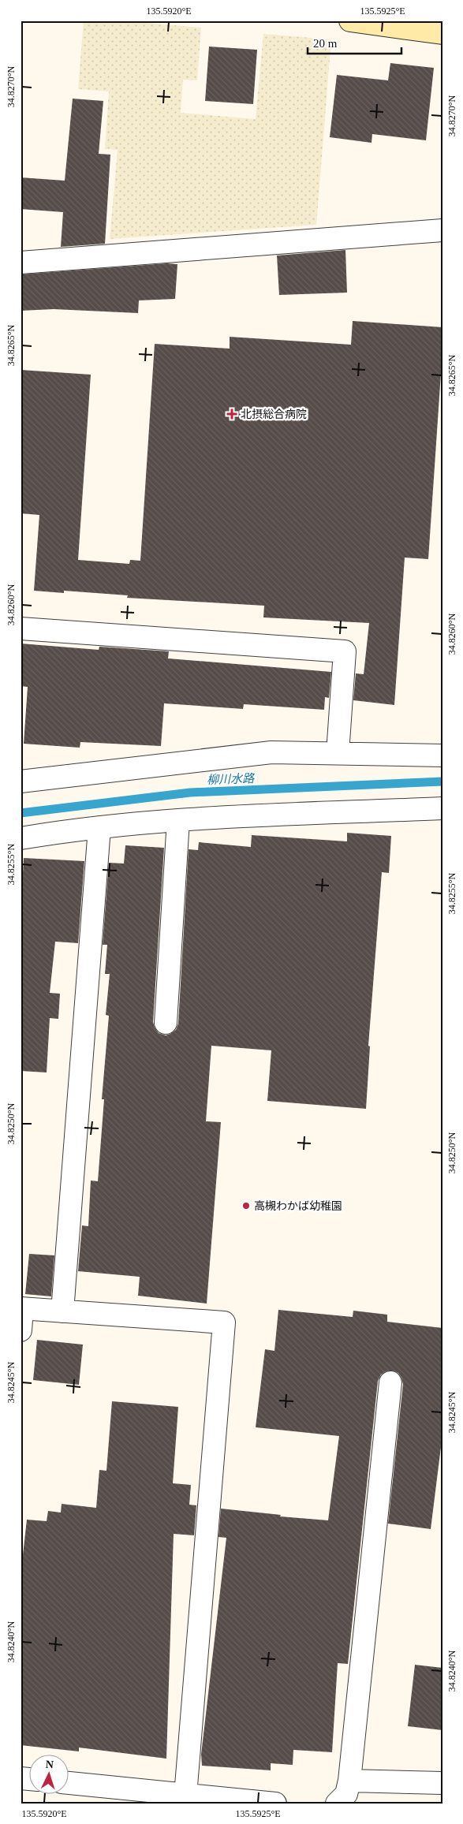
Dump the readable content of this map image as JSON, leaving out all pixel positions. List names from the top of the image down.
{
  "water": ["柳川水路"],
  "places": {
    "health": ["北摂総合病院"],
    "other": ["高槻わかば幼稚園"]
  },
  "scale_bar": "20 m",
  "north": "top",
  "coordinates": [
    "135.5920°E",
    "135.5925°E",
    "34.8270°N",
    "34.8265°N",
    "34.8260°N",
    "34.8255°N",
    "34.8250°N",
    "34.8245°N",
    "34.8240°N"
  ]
}
